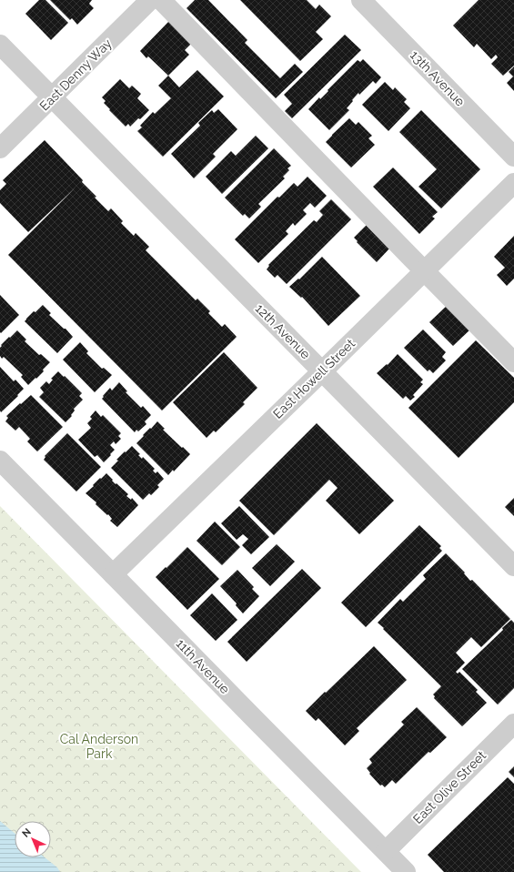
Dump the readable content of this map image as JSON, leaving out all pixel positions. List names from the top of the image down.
{
  "streets": {
    "street": [
      "East Denny Way",
      "13th Avenue",
      "12th Avenue",
      "East Howell Street",
      "11th Avenue",
      "East Olive Street"
    ]
  },
  "crossings": [
    ["East Denny Way", "12th Avenue"],
    ["12th Avenue", "East Howell Street"],
    ["East Howell Street", "11th Avenue"],
    ["11th Avenue", "East Olive Street"]
  ],
  "parks": ["Cal Anderson Park"],
  "north": "top left"
}
